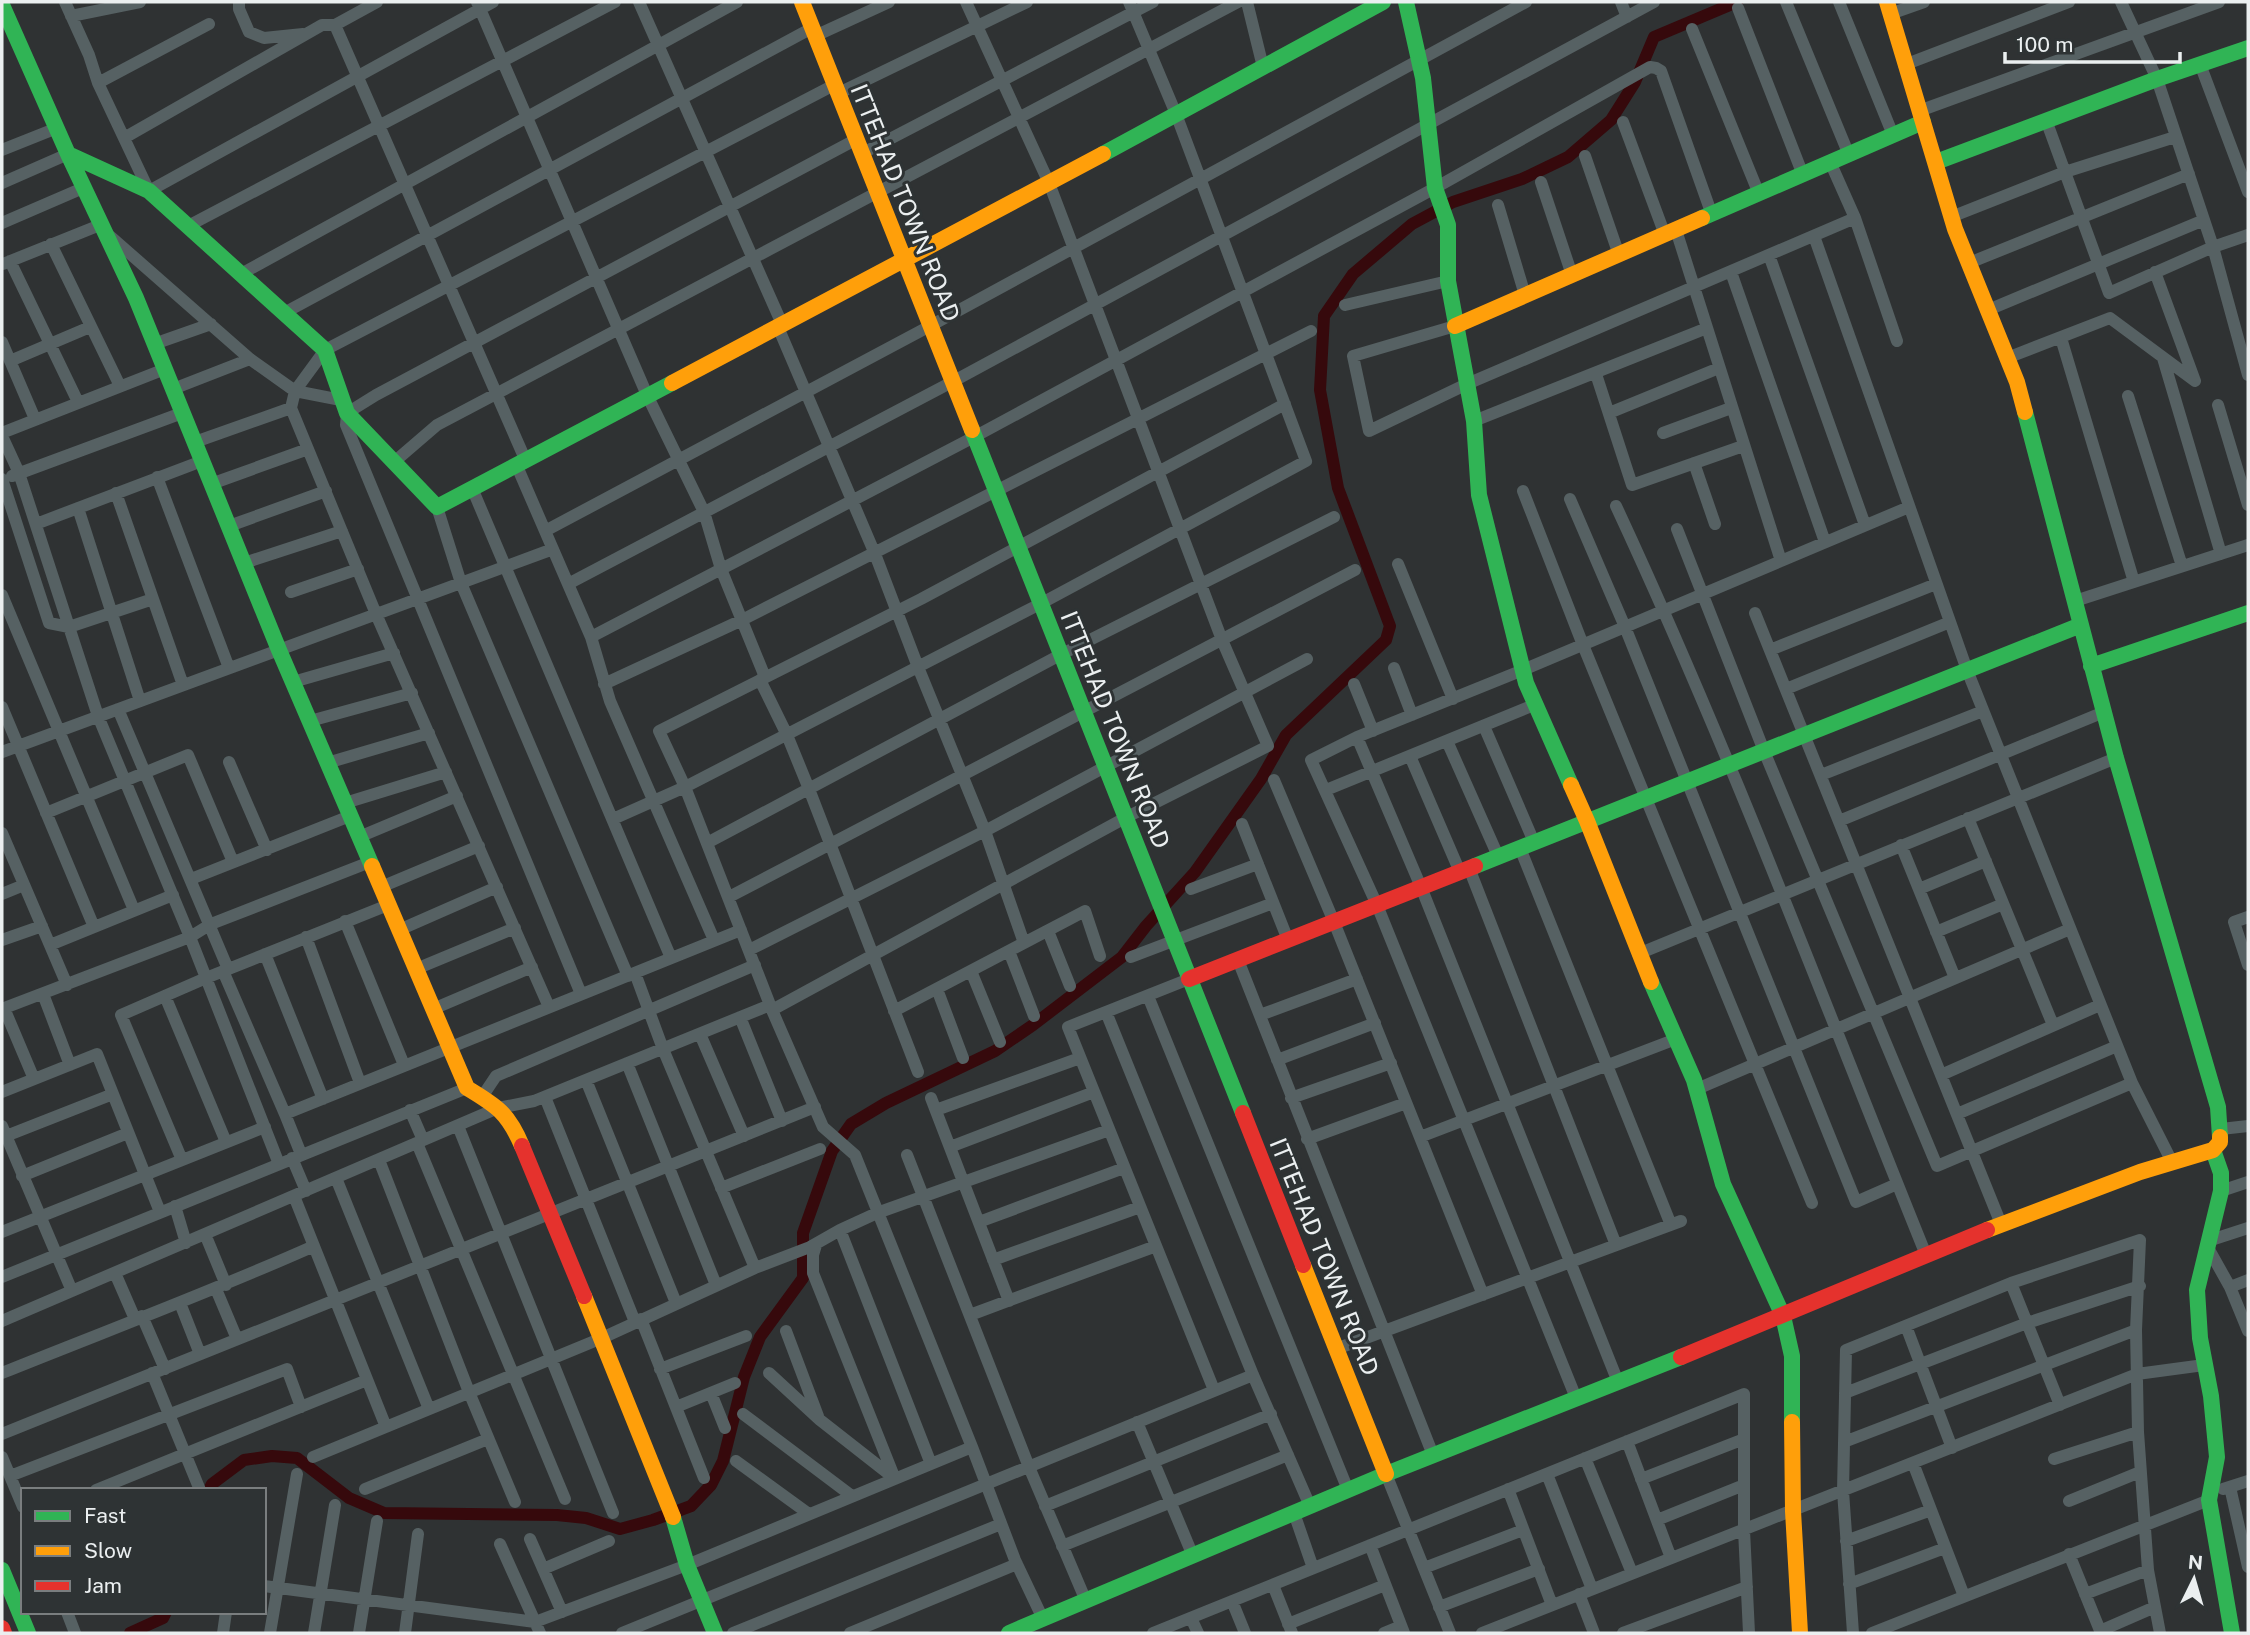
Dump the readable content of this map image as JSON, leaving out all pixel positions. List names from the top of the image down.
{
  "streets": {
    "street": ["ITTEHAD TOWN ROAD"]
  },
  "legend": ["Fast", "Slow", "Jam"],
  "scale_bar": "100 m",
  "north": "top"
}
